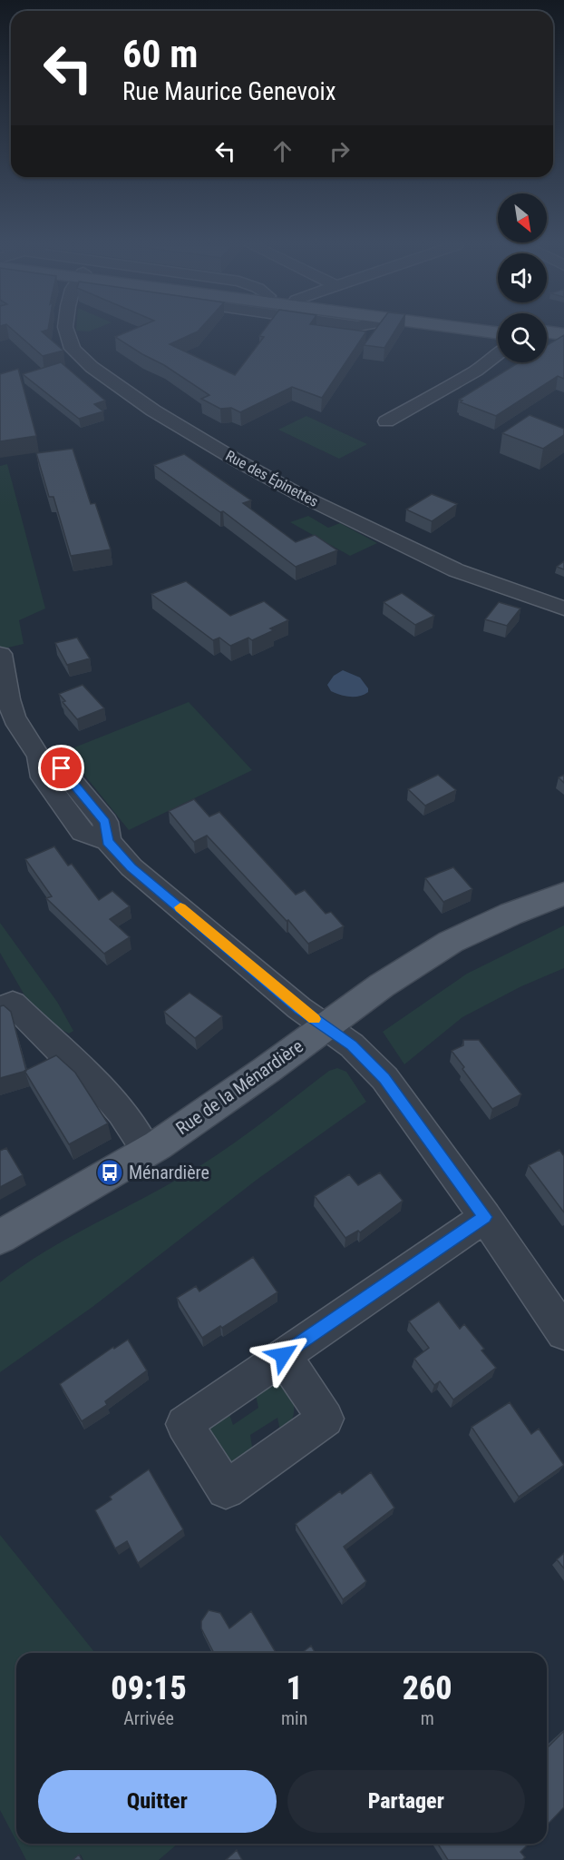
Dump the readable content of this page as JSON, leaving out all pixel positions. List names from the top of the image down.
{
  "streets": {
    "main road": ["Rue de la Ménardière"],
    "street": ["Rue des Épinettes"]
  },
  "places": {
    "bus stop": ["Ménardière"]
  },
  "north": "bottom right",
  "page": {
    "turn": ["60 m", "Rue Maurice Genevoix"],
    "eta": [
      "09:15",
      "Arrivée",
      "1",
      "min",
      "260",
      "m"
    ],
    "buttons": ["Quitter", "Partager"]
  }
}
